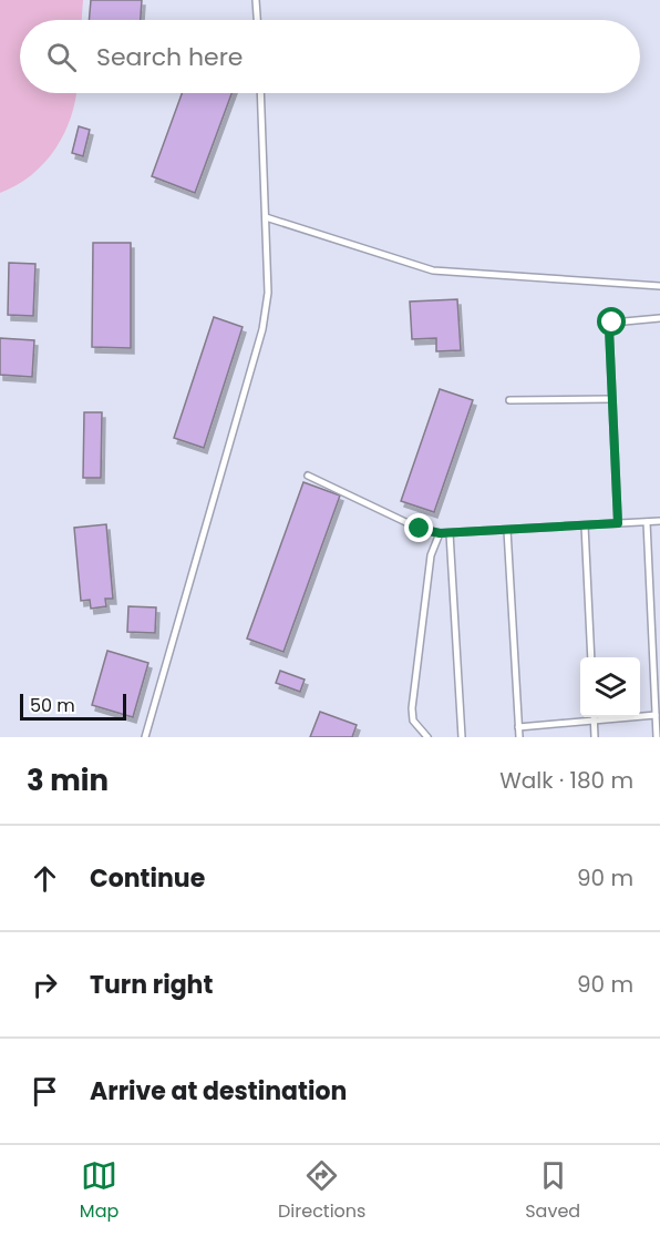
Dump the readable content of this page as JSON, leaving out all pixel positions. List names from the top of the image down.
{
  "scale_bar": "50 m",
  "page": {
    "search": "Search here",
    "scale": "50 m",
    "heading": ["3 min", "Walk · 180 m"],
    "list": [
      ["Continue", "90 m"],
      ["Turn right", "90 m"],
      "Arrive at destination"
    ],
    "nav": ["Map", "Directions", "Saved"]
  }
}
